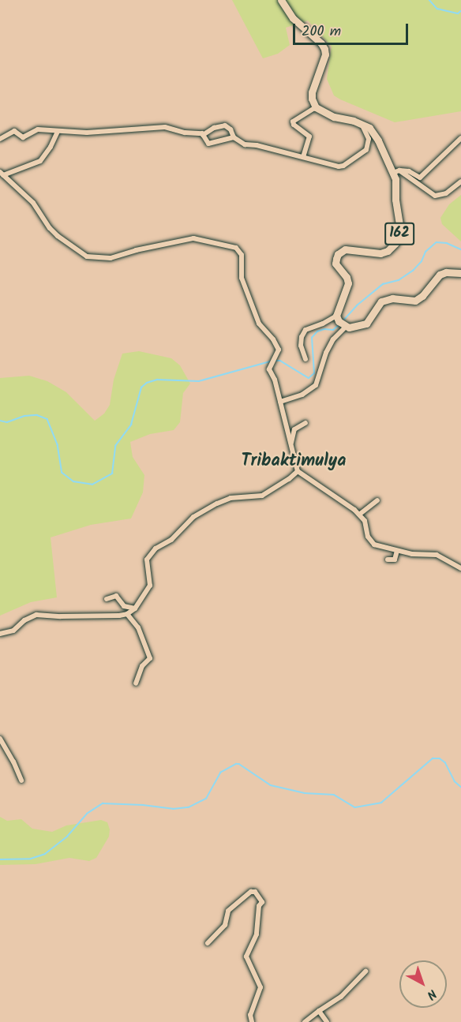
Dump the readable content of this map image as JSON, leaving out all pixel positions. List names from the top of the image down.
{
  "streets": {
    "main road": ["162"]
  },
  "districts": ["Tribaktimulya"],
  "scale_bar": "200 m",
  "north": "bottom right"
}
